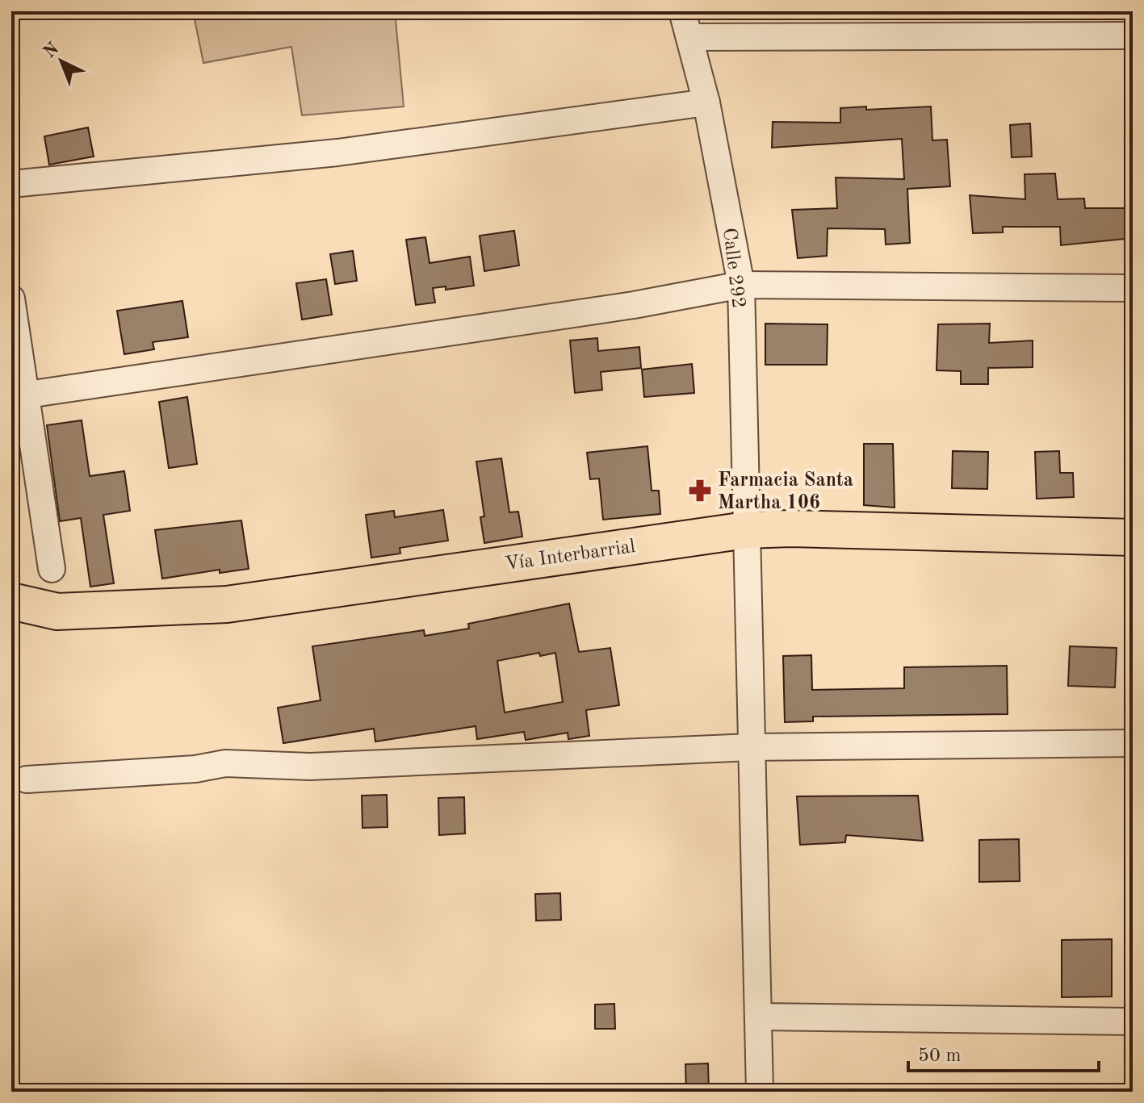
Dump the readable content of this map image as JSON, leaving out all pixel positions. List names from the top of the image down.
{
  "streets": {
    "main road": ["Vía Interbarrial"],
    "street": ["Calle 292"]
  },
  "crossings": [
    ["Calle 292", "Vía Interbarrial"]
  ],
  "places": {
    "pharmacy": ["Farmacia Santa Martha 106"]
  },
  "scale_bar": "50 m",
  "north": "top left"
}
